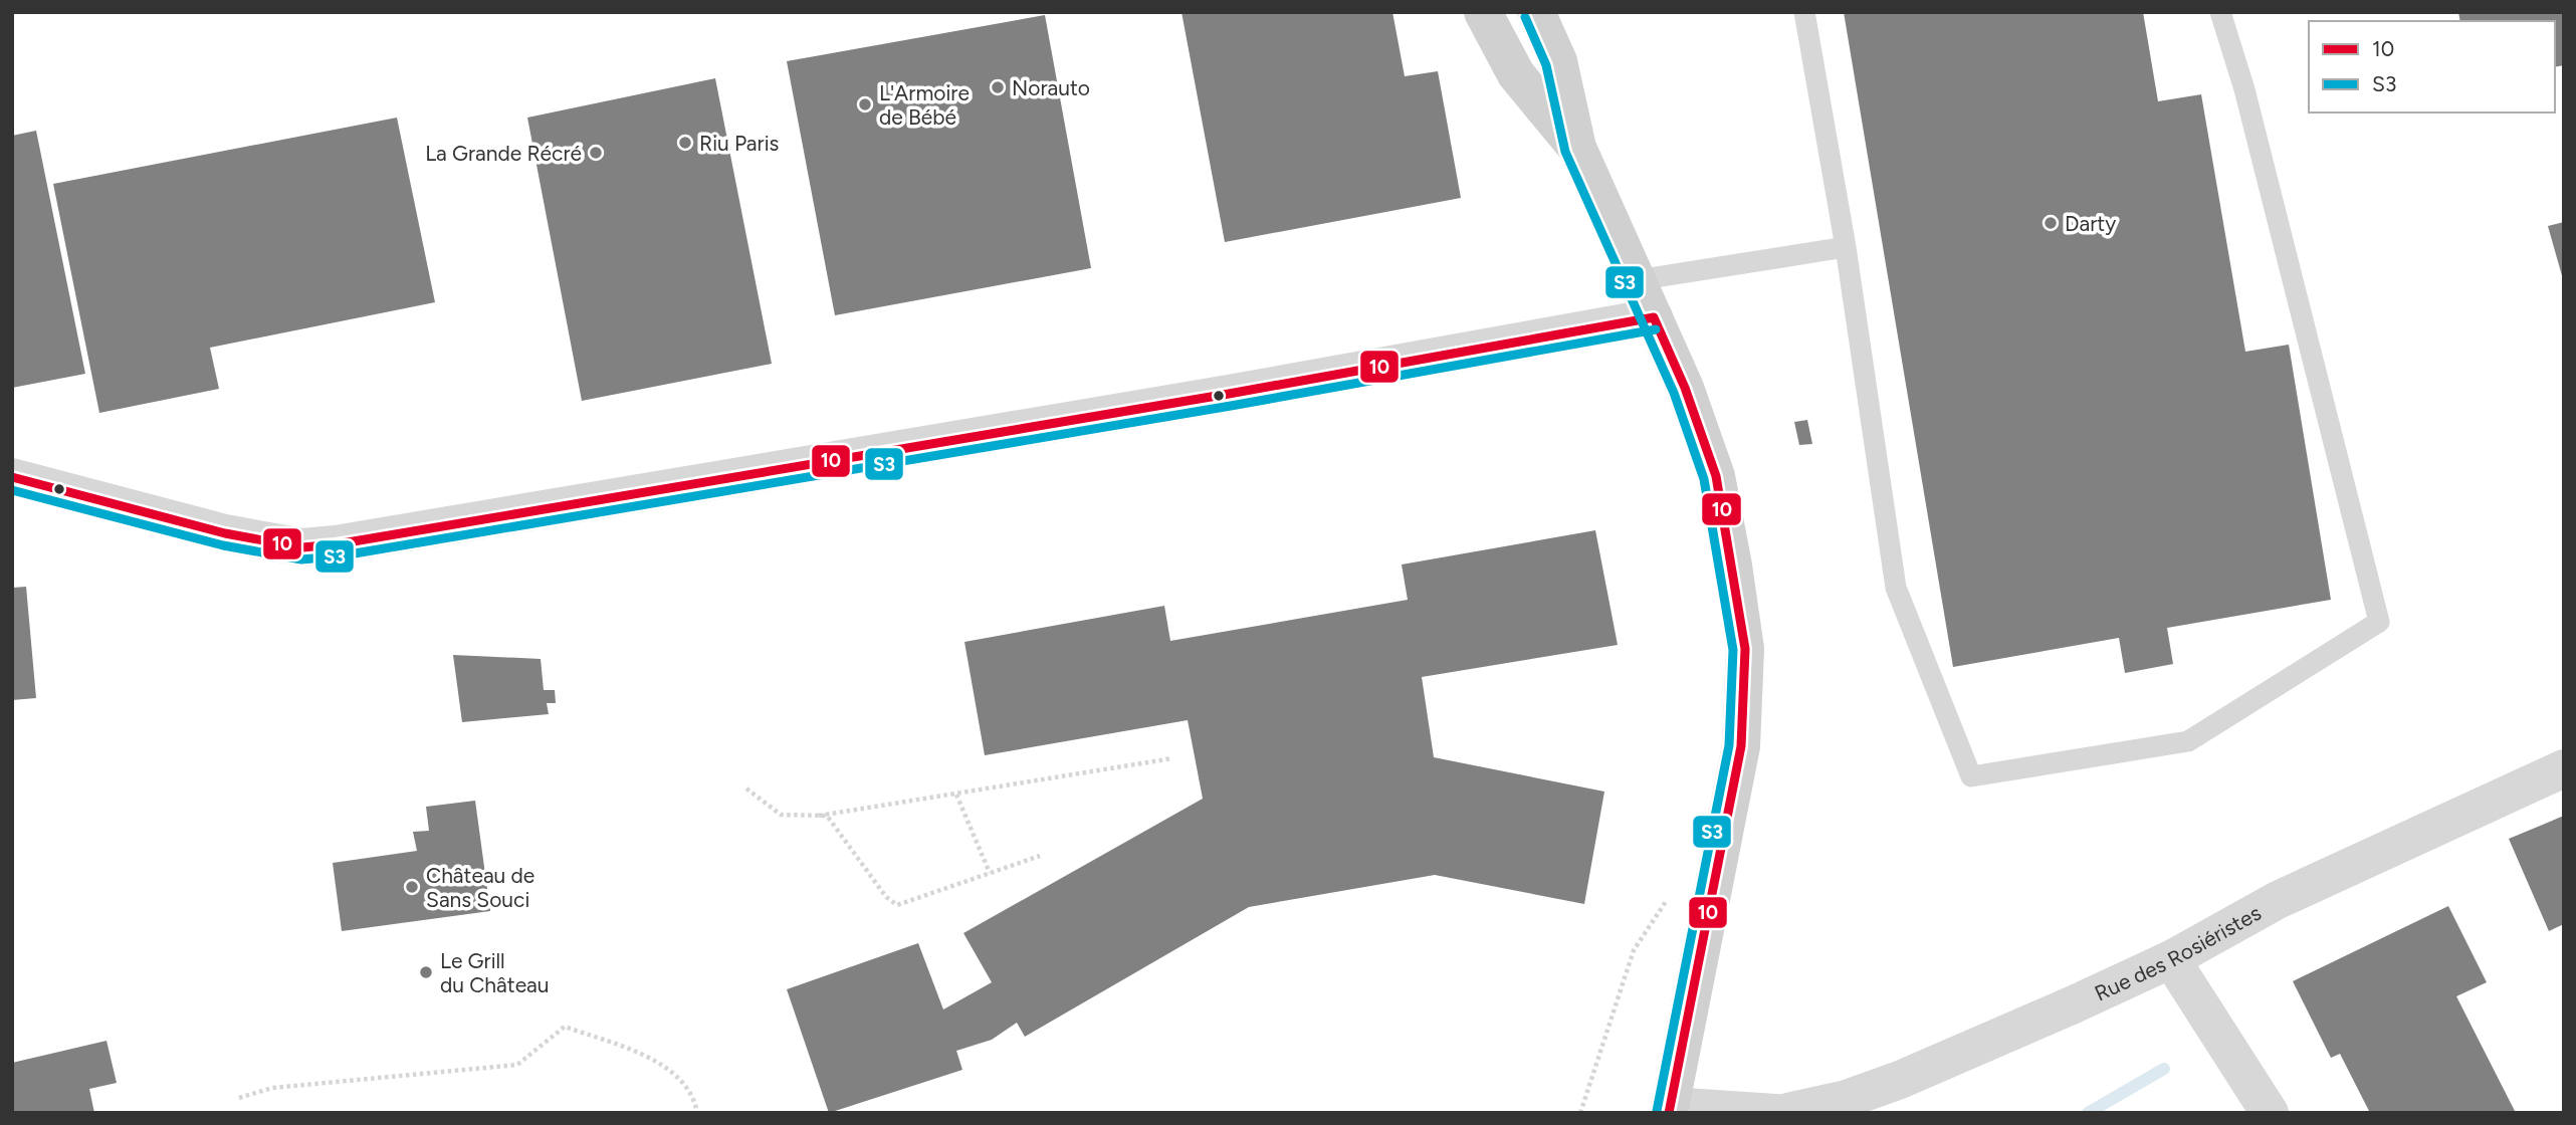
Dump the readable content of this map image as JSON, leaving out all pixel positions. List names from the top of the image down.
{
  "streets": {
    "street": ["Rue des Rosiéristes"]
  },
  "places": [
    "Norauto",
    "L'Armoire de Bébé",
    "Riu Paris",
    "La Grande Récré",
    "Darty",
    "Château de Sans Souci",
    "Le Grill du Château"
  ],
  "lines": ["transit line S3", "transit line 10"],
  "legend": ["10", "S3"]
}
